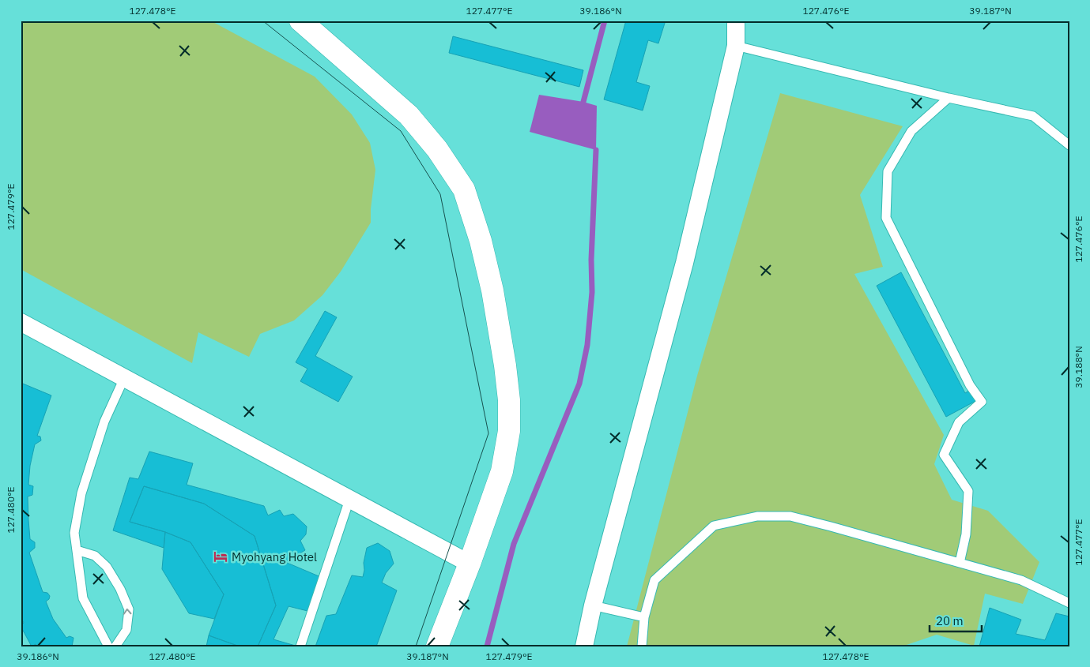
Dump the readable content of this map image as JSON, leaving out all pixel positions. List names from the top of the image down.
{
  "places": {
    "hotel": ["Myohyang Hotel"]
  },
  "scale_bar": "20 m",
  "coordinates": [
    "127.478°E",
    "127.477°E",
    "39.186°N",
    "127.476°E",
    "39.187°N",
    "127.479°E",
    "39.188°N",
    "127.480°E"
  ]
}
